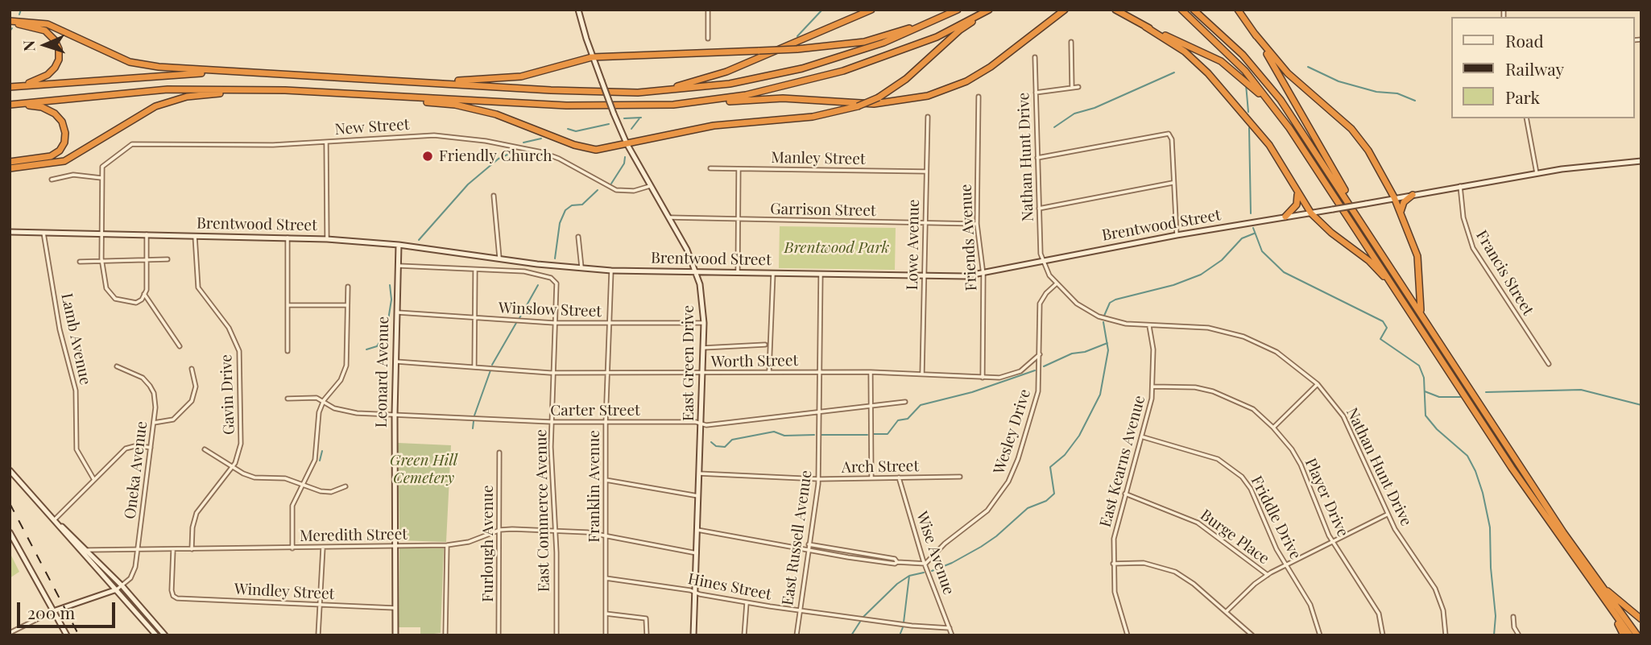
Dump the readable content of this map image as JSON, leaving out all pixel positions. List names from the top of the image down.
{
  "streets": {
    "main road": ["Brentwood Street", "East Green Drive", "Leonard Avenue"],
    "street": [
      "New Street",
      "Nathan Hunt Drive",
      "Manley Street",
      "Garrison Street",
      "Friends Avenue",
      "Lowe Avenue",
      "Francis Street",
      "Winslow Street",
      "Lamb Avenue",
      "Worth Street",
      "Gavin Drive",
      "Carter Street",
      "Wesley Drive",
      "East Kearns Avenue",
      "Arch Street",
      "Oneka Avenue",
      "Franklin Avenue",
      "Player Drive",
      "East Commerce Avenue",
      "Friddle Drive",
      "Meredith Street",
      "Burge Place",
      "East Russell Avenue",
      "Furlough Avenue",
      "Wise Avenue",
      "Hines Street",
      "Windley Street"
    ]
  },
  "crossings": [
    ["New Street", "East Green Drive"],
    ["Nathan Hunt Drive", "Brentwood Street"],
    ["Nathan Hunt Drive", "Wesley Drive"],
    ["Nathan Hunt Drive", "East Kearns Avenue"],
    ["Manley Street", "Lowe Avenue"],
    ["Garrison Street", "Friends Avenue"],
    ["Garrison Street", "Lowe Avenue"],
    ["Garrison Street", "East Green Drive"],
    ["Brentwood Street", "Friends Avenue"],
    ["Brentwood Street", "Lowe Avenue"],
    ["Brentwood Street", "Francis Street"],
    ["Brentwood Street", "Lamb Avenue"],
    ["Brentwood Street", "East Green Drive"],
    ["Brentwood Street", "Leonard Avenue"],
    ["Brentwood Street", "Gavin Drive"],
    ["Brentwood Street", "Franklin Avenue"],
    ["Brentwood Street", "East Russell Avenue"],
    ["Friends Avenue", "Worth Street"],
    ["Lowe Avenue", "Worth Street"],
    ["Winslow Street", "East Green Drive"],
    ["Winslow Street", "Leonard Avenue"],
    ["Winslow Street", "Franklin Avenue"],
    ["Winslow Street", "East Commerce Avenue"],
    ["Worth Street", "East Green Drive"],
    ["Worth Street", "Leonard Avenue"],
    ["Worth Street", "Wesley Drive"],
    ["Worth Street", "Franklin Avenue"],
    ["Worth Street", "East Commerce Avenue"],
    ["Worth Street", "East Russell Avenue"],
    ["East Green Drive", "Carter Street"],
    ["East Green Drive", "Arch Street"],
    ["East Green Drive", "Meredith Street"],
    ["East Green Drive", "Hines Street"],
    ["Leonard Avenue", "Carter Street"],
    ["Leonard Avenue", "Meredith Street"],
    ["Leonard Avenue", "Windley Street"],
    ["Gavin Drive", "Meredith Street"],
    ["Carter Street", "Franklin Avenue"],
    ["Carter Street", "East Commerce Avenue"],
    ["Carter Street", "East Russell Avenue"],
    ["Wesley Drive", "Wise Avenue"],
    ["East Kearns Avenue", "Player Drive"],
    ["East Kearns Avenue", "Friddle Drive"],
    ["East Kearns Avenue", "Burge Place"],
    ["Arch Street", "East Russell Avenue"],
    ["Arch Street", "Wise Avenue"],
    ["Oneka Avenue", "Meredith Street"],
    ["Franklin Avenue", "Meredith Street"],
    ["Franklin Avenue", "Hines Street"],
    ["East Commerce Avenue", "Meredith Street"],
    ["Meredith Street", "Furlough Avenue"],
    ["Meredith Street", "Windley Street"],
    ["East Russell Avenue", "Hines Street"],
    ["Wise Avenue", "Hines Street"]
  ],
  "parks": ["Brentwood Park", "Green Hill Cemetery"],
  "places": ["Friendly Church"],
  "legend": ["Road", "Railway", "Park"],
  "scale_bar": "200 m",
  "north": "left"
}
